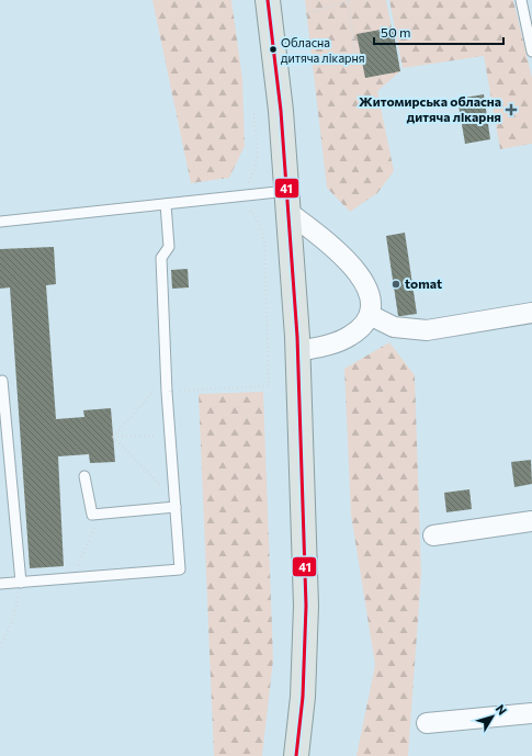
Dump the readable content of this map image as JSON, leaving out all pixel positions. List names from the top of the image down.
{
  "places": {
    "other": ["Обласна дитяча лікарня", "tomat"],
    "health": ["Житомирська обласна дитяча лікарня"]
  },
  "lines": ["transit line 41"],
  "scale_bar": "50 m",
  "north": "top right"
}
